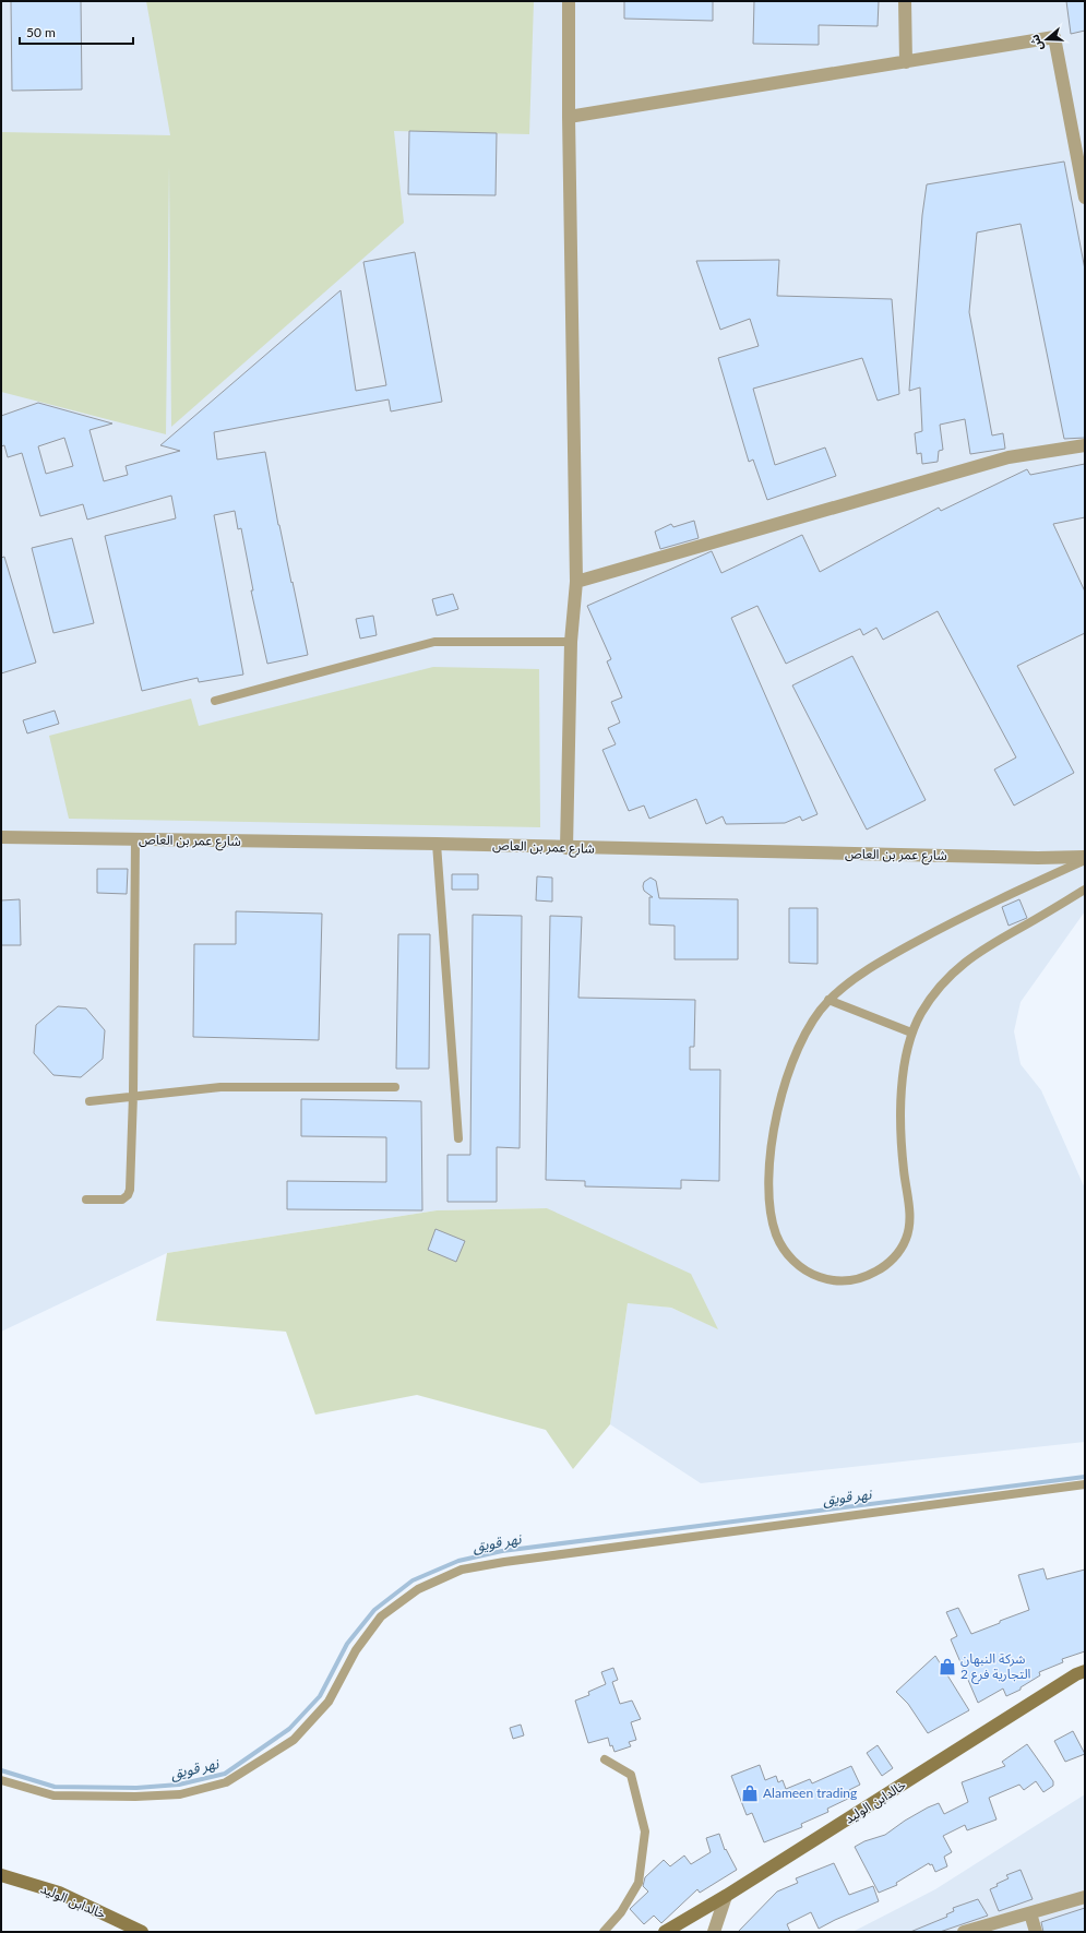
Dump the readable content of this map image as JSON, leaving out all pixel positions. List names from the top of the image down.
{
  "streets": {
    "main road": ["خالدابن الوليد"],
    "street": ["شارع عمر بن العاص"]
  },
  "water": ["نهر قويق"],
  "places": {
    "shop": ["شركة النبهان التجارية فرع 2", "Alameen trading"]
  },
  "scale_bar": "50 m",
  "north": "left"
}
